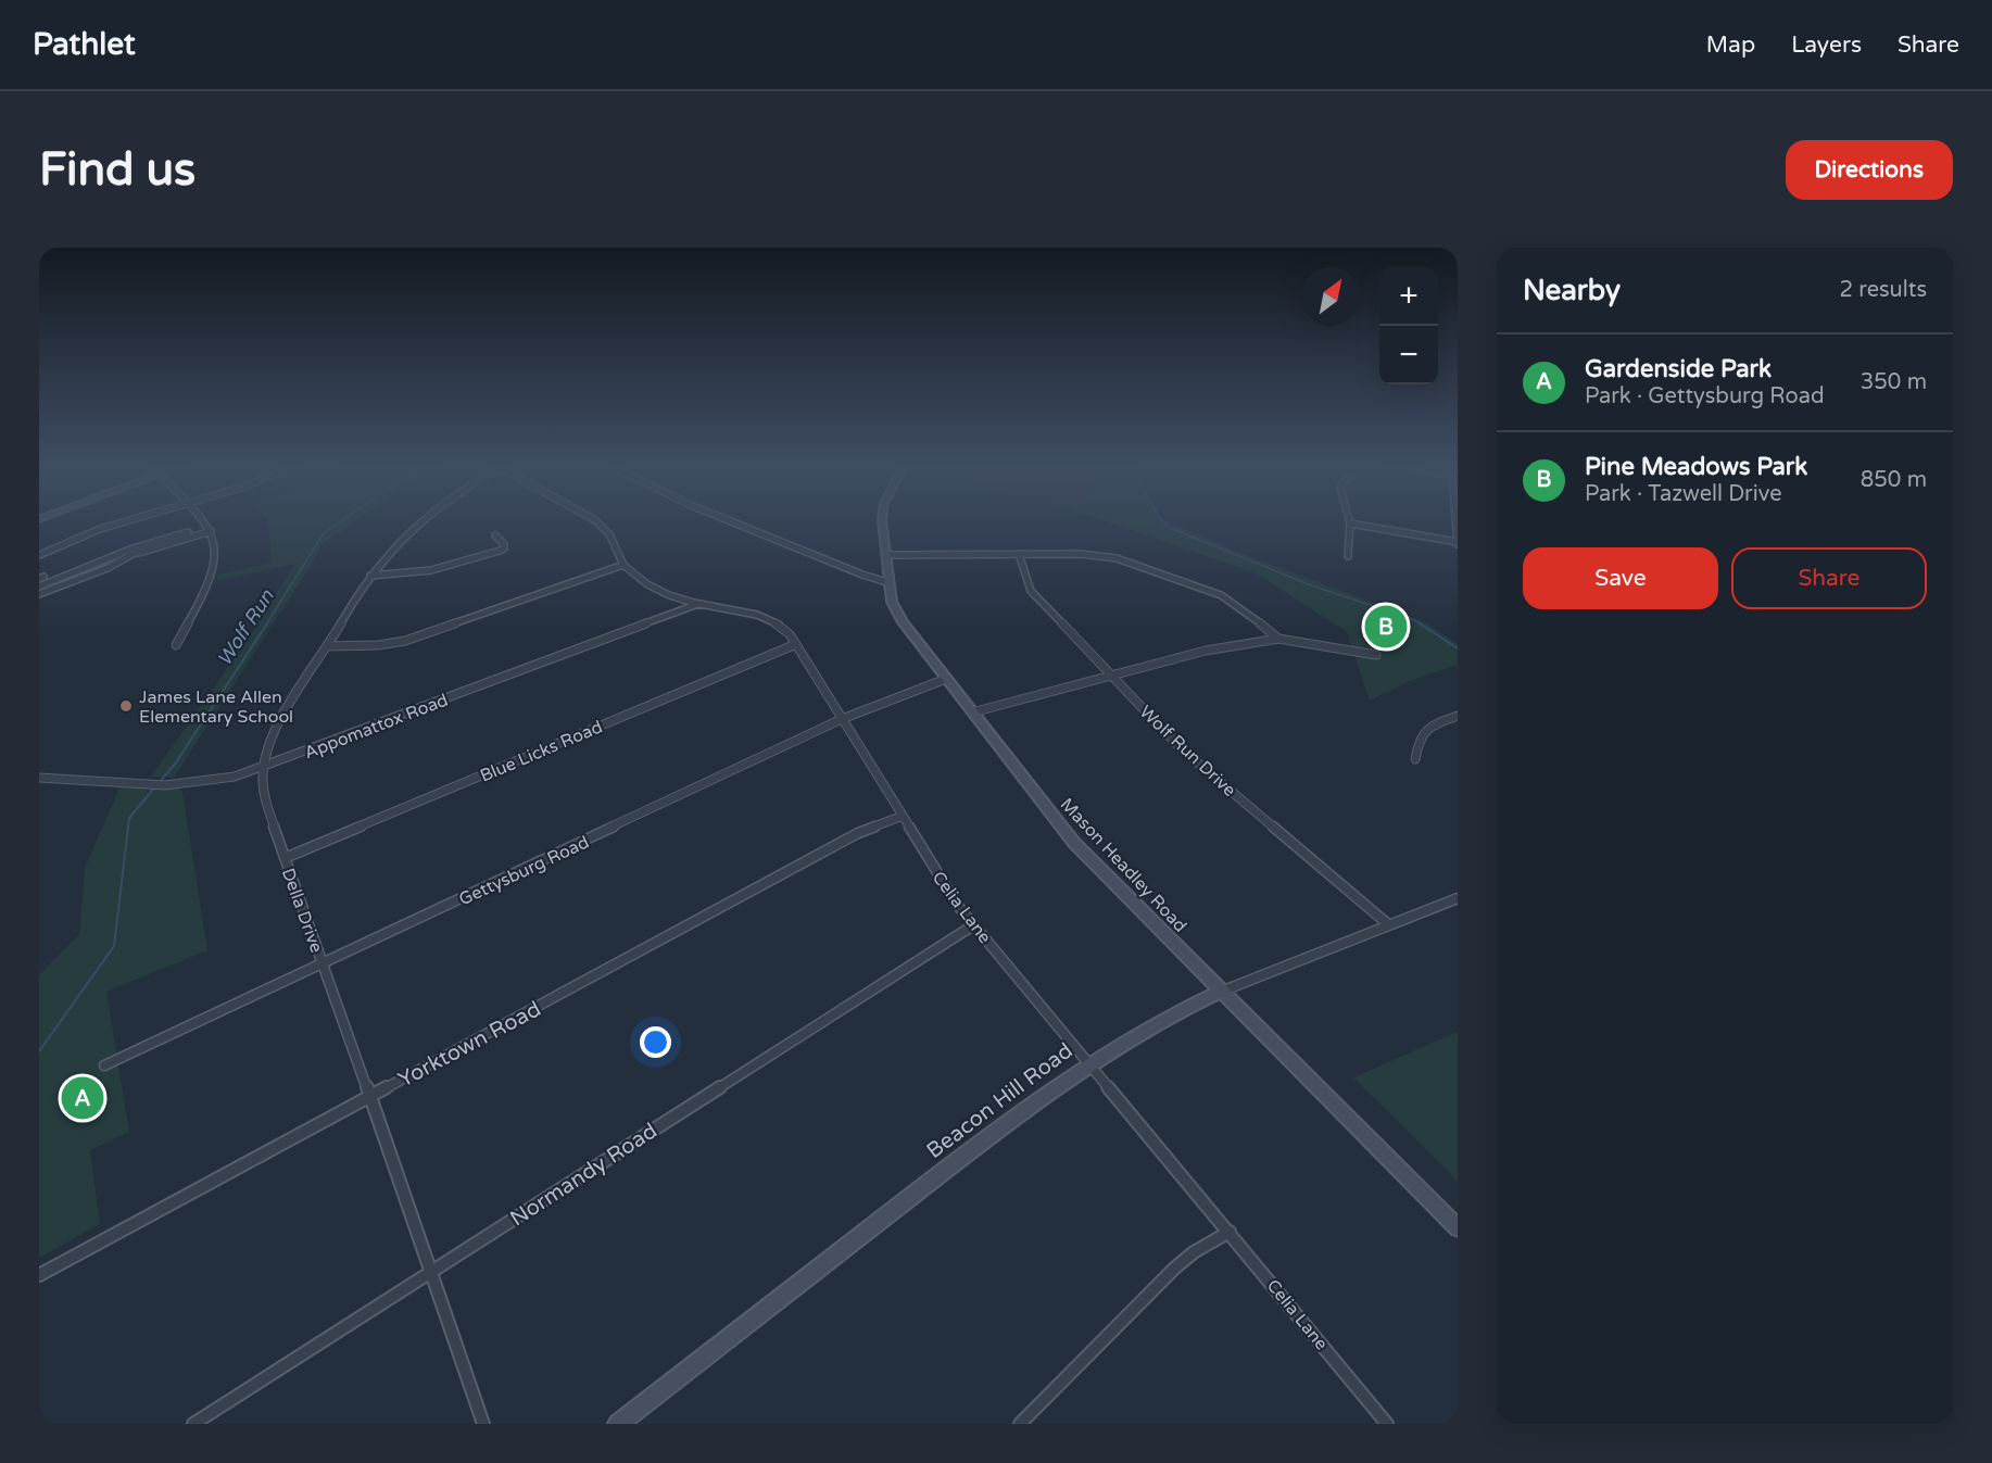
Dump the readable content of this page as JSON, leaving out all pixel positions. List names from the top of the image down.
{
  "streets": {
    "main road": ["Mason Headley Road", "Beacon Hill Road"],
    "street": [
      "Appomattox Road",
      "Blue Licks Road",
      "Wolf Run Drive",
      "Gettysburg Road",
      "Celia Lane",
      "Della Drive",
      "Yorktown Road",
      "Normandy Road"
    ]
  },
  "crossings": [
    ["Appomattox Road", "Celia Lane"],
    ["Appomattox Road", "Della Drive"],
    ["Blue Licks Road", "Celia Lane"],
    ["Blue Licks Road", "Della Drive"],
    ["Wolf Run Drive", "Beacon Hill Road"],
    ["Mason Headley Road", "Gettysburg Road"],
    ["Mason Headley Road", "Beacon Hill Road"],
    ["Gettysburg Road", "Celia Lane"],
    ["Gettysburg Road", "Della Drive"],
    ["Celia Lane", "Yorktown Road"],
    ["Celia Lane", "Beacon Hill Road"],
    ["Celia Lane", "Normandy Road"],
    ["Della Drive", "Yorktown Road"],
    ["Della Drive", "Normandy Road"]
  ],
  "water": ["Wolf Run"],
  "places": ["James Lane Allen Elementary School"],
  "north": "top right",
  "page": {
    "header": "Pathlet",
    "nav": ["Map", "Layers", "Share"],
    "buttons": [
      "Directions",
      ["Save", "Share"]
    ],
    "title": "Find us",
    "heading": ["Nearby", "2 results"],
    "map_buttons": ["+", "−"],
    "list": [
      {
        "mark": "A",
        "name": "Gardenside Park",
        "note": "Park · Gettysburg Road",
        "value": "350 m"
      },
      {
        "mark": "B",
        "name": "Pine Meadows Park",
        "note": "Park · Tazwell Drive",
        "value": "850 m"
      }
    ],
    "pins": ["B", "A"]
  }
}
